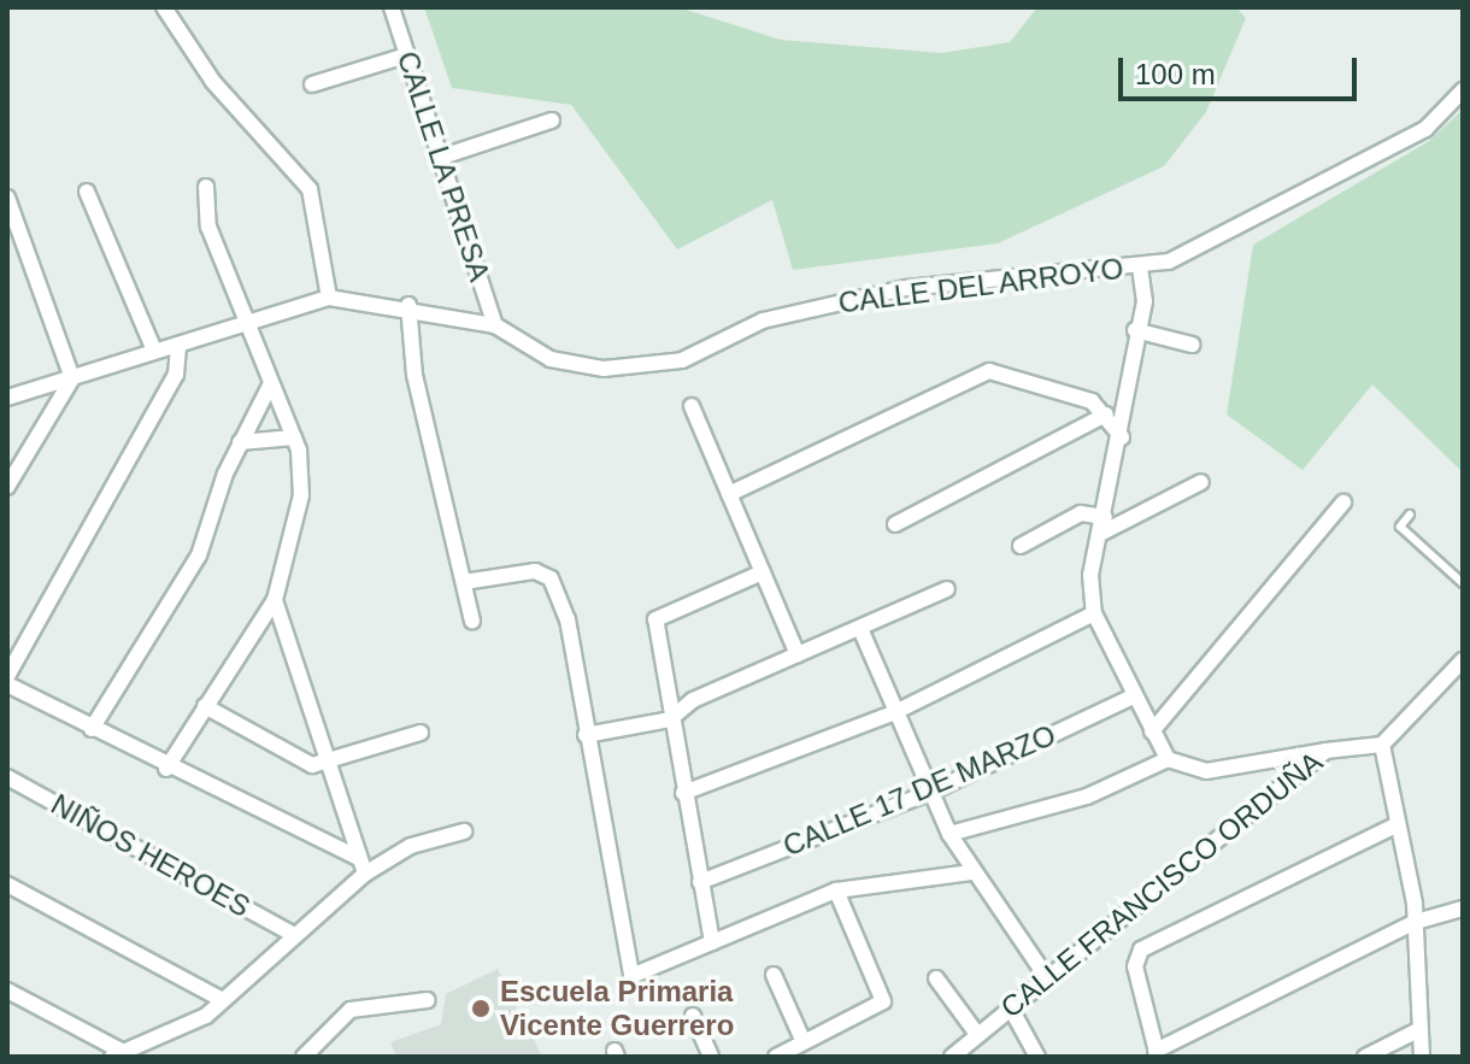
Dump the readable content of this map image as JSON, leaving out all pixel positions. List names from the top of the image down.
{
  "streets": {
    "street": [
      "CALLE LA PRESA",
      "CALLE DEL ARROYO",
      "CALLE 17 DE MARZO",
      "NIÑOS HEROES",
      "CALLE FRANCISCO ORDUÑA"
    ]
  },
  "crossings": [
    ["CALLE LA PRESA", "CALLE DEL ARROYO"]
  ],
  "places": ["Escuela Primaria Vicente Guerrero"],
  "scale_bar": "100 m"
}
